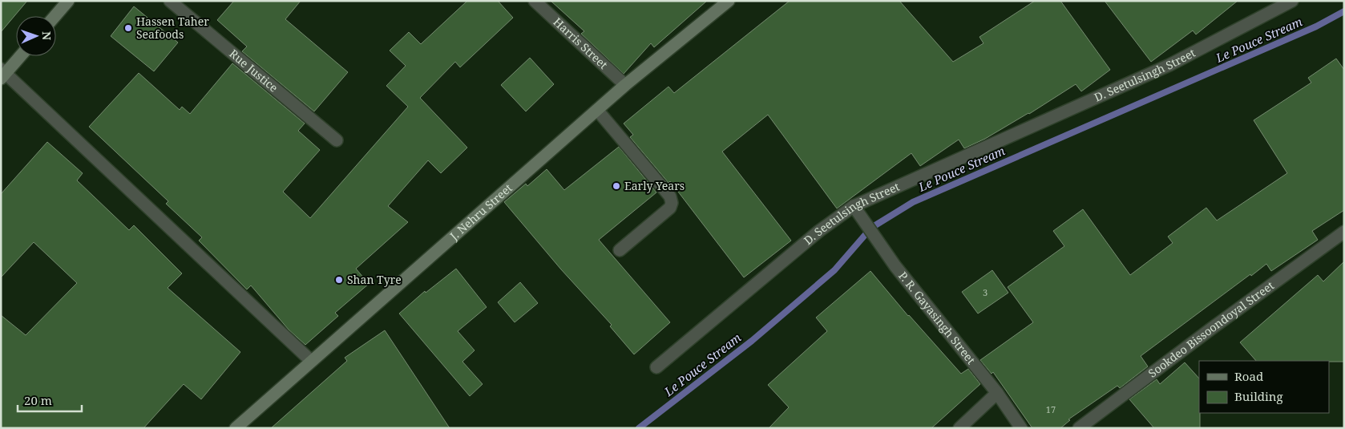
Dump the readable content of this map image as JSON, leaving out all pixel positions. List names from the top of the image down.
{
  "streets": {
    "main road": ["J. Nehru Street"],
    "street": [
      "Harris Street",
      "Rue Justice",
      "D. Seetulsingh Street",
      "P. R. Gayasingh Street",
      "Sookdeo Bissoondoyal Street"
    ]
  },
  "crossings": [
    ["Harris Street", "J. Nehru Street"],
    ["D. Seetulsingh Street", "P. R. Gayasingh Street"]
  ],
  "water": ["Le Pouce Stream"],
  "places": ["Hassen Taher Seafoods", "Early Years", "Shan Tyre"],
  "house_numbers": ["3", "17"],
  "legend": ["Road", "Building"],
  "scale_bar": "20 m",
  "north": "right"
}
